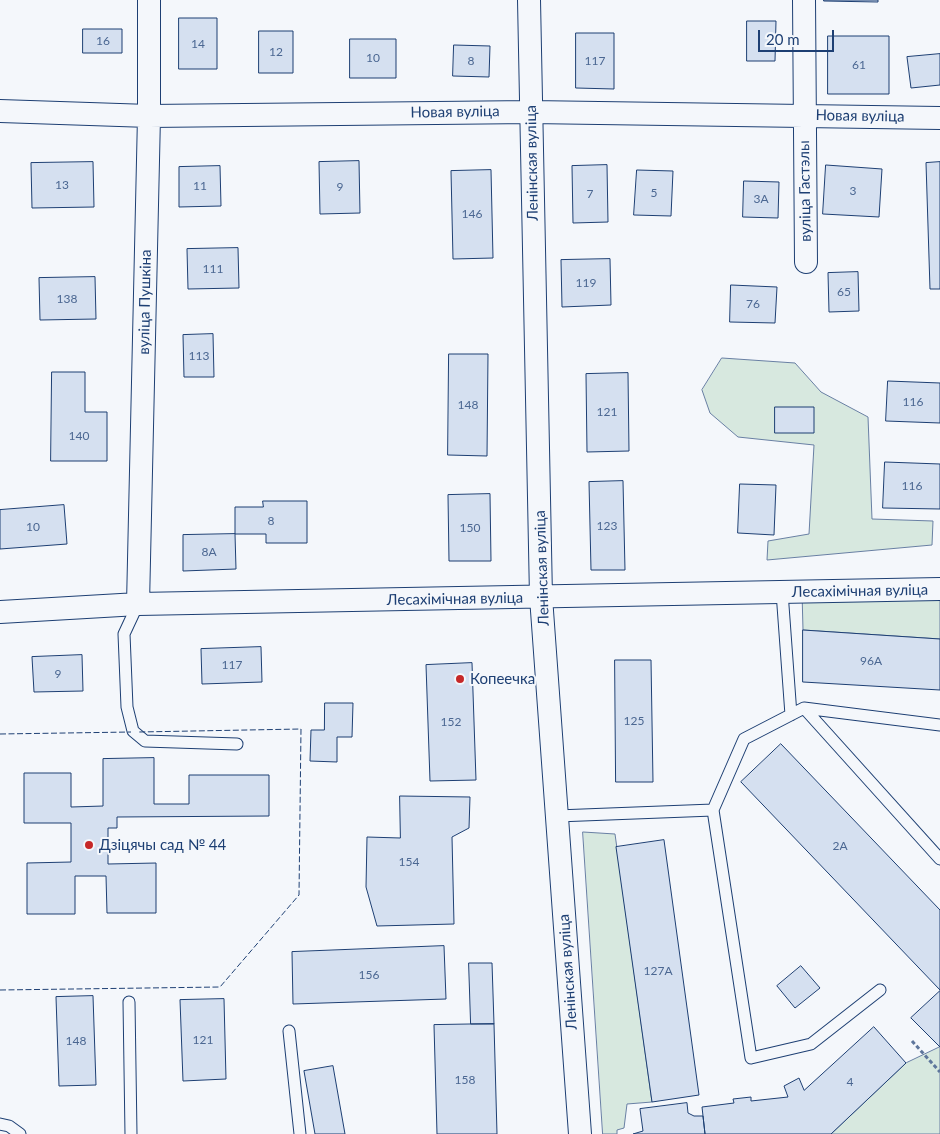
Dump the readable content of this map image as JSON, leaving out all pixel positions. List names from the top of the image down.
{
  "streets": {
    "street": [
      "Новая вуліца",
      "Ленінская вуліца",
      "вуліца Гастэлы",
      "вуліца Пушкіна",
      "Лесахімічная вуліца"
    ]
  },
  "crossings": [
    ["Новая вуліца", "Ленінская вуліца"],
    ["Новая вуліца", "вуліца Гастэлы"],
    ["Новая вуліца", "вуліца Пушкіна"],
    ["Ленінская вуліца", "Лесахімічная вуліца"],
    ["вуліца Пушкіна", "Лесахімічная вуліца"]
  ],
  "places": ["Копеечка", "Дзіцячы сад № 44"],
  "house_numbers": [
    "16",
    "14",
    "12",
    "10",
    "8",
    "117",
    "61",
    "13",
    "11",
    "9",
    "3",
    "5",
    "7",
    "3А",
    "146",
    "111",
    "119",
    "65",
    "138",
    "76",
    "113",
    "116",
    "148",
    "121",
    "140",
    "116",
    "8",
    "123",
    "10",
    "150",
    "8А",
    "96А",
    "117",
    "9",
    "125",
    "152",
    "2А",
    "154",
    "127А",
    "156",
    "121",
    "148",
    "158",
    "4"
  ],
  "scale_bar": "20 m"
}
